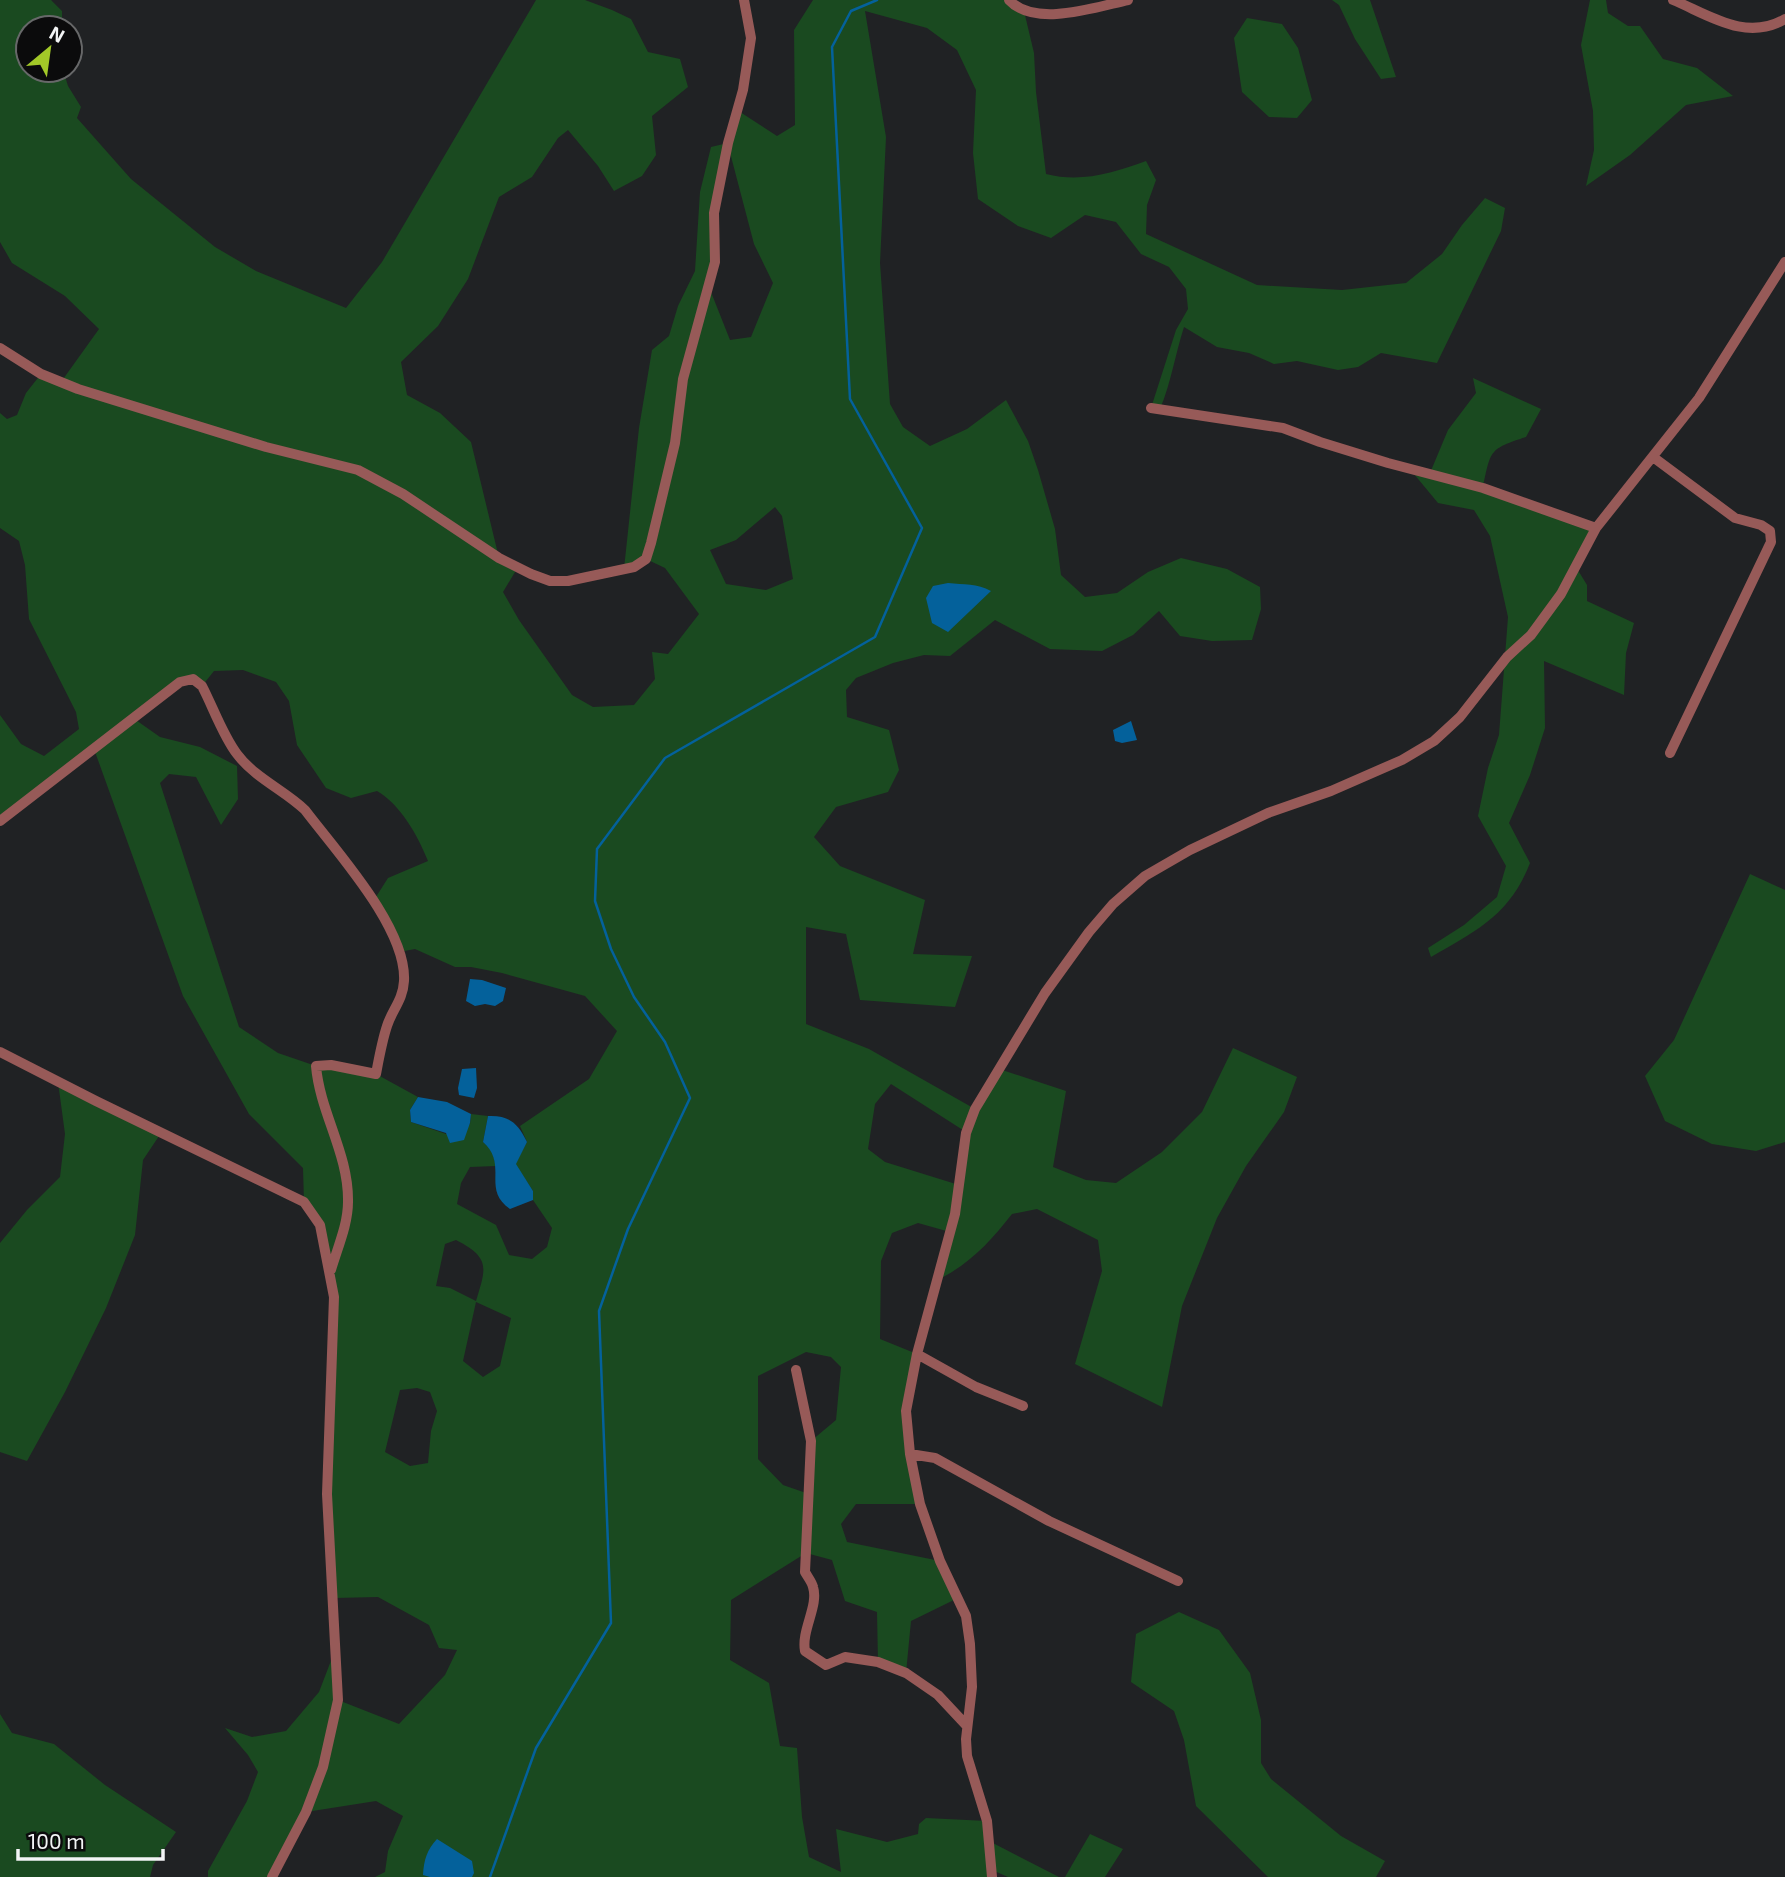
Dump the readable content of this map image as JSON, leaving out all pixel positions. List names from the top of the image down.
{
  "scale_bar": "100 m",
  "north": "top right"
}
